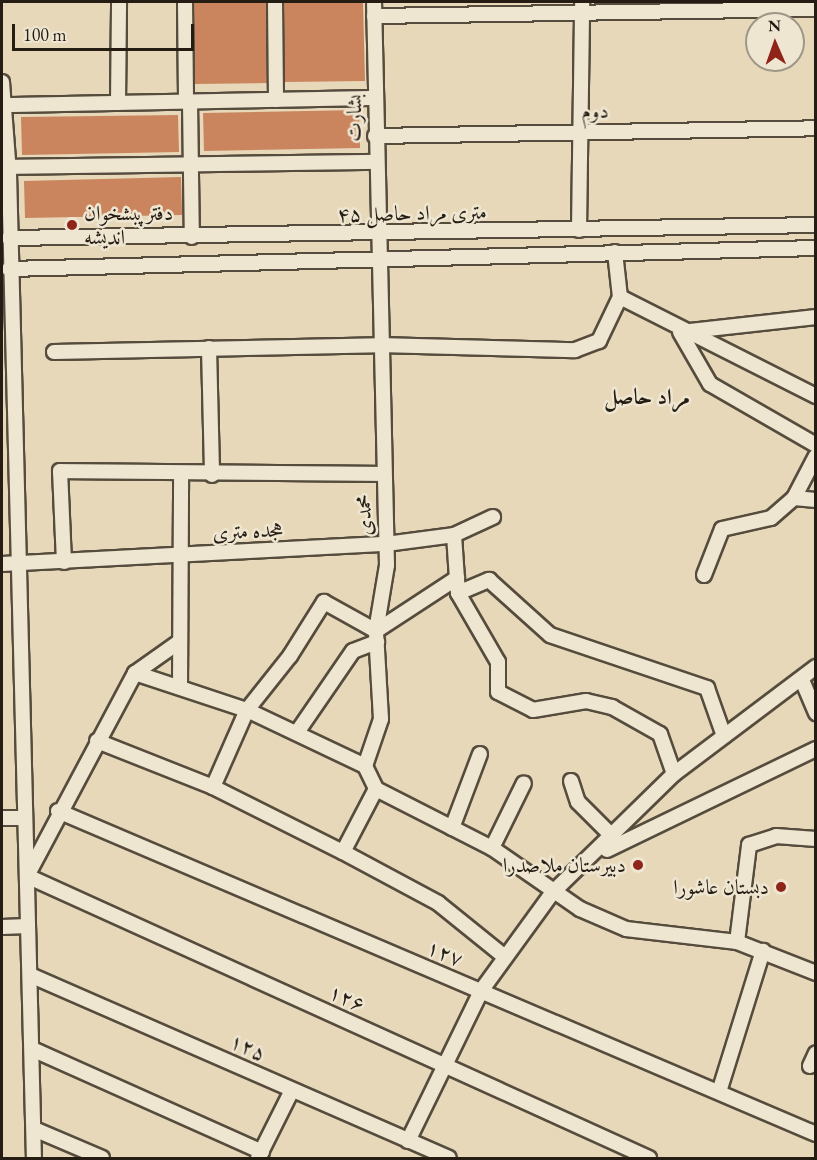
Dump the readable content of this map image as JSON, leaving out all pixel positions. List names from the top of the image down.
{
  "streets": {
    "street": [
      "دوم",
      "بشارت",
      "۴۵ متری مراد حاصل",
      "محمدی",
      "هجده متری",
      "۱۲۷",
      "۱۲۶",
      "۱۲۵"
    ]
  },
  "crossings": [
    ["دوم", "بشارت"],
    ["بشارت", "۴۵ متری مراد حاصل"],
    ["بشارت", "محمدی"],
    ["محمدی", "هجده متری"]
  ],
  "districts": ["مراد حاصل"],
  "places": ["دفترپبشخوان اندیشه", "دبیرستان ملاصدرا", "دبستان عاشورا"],
  "scale_bar": "100 m",
  "north": "top"
}
